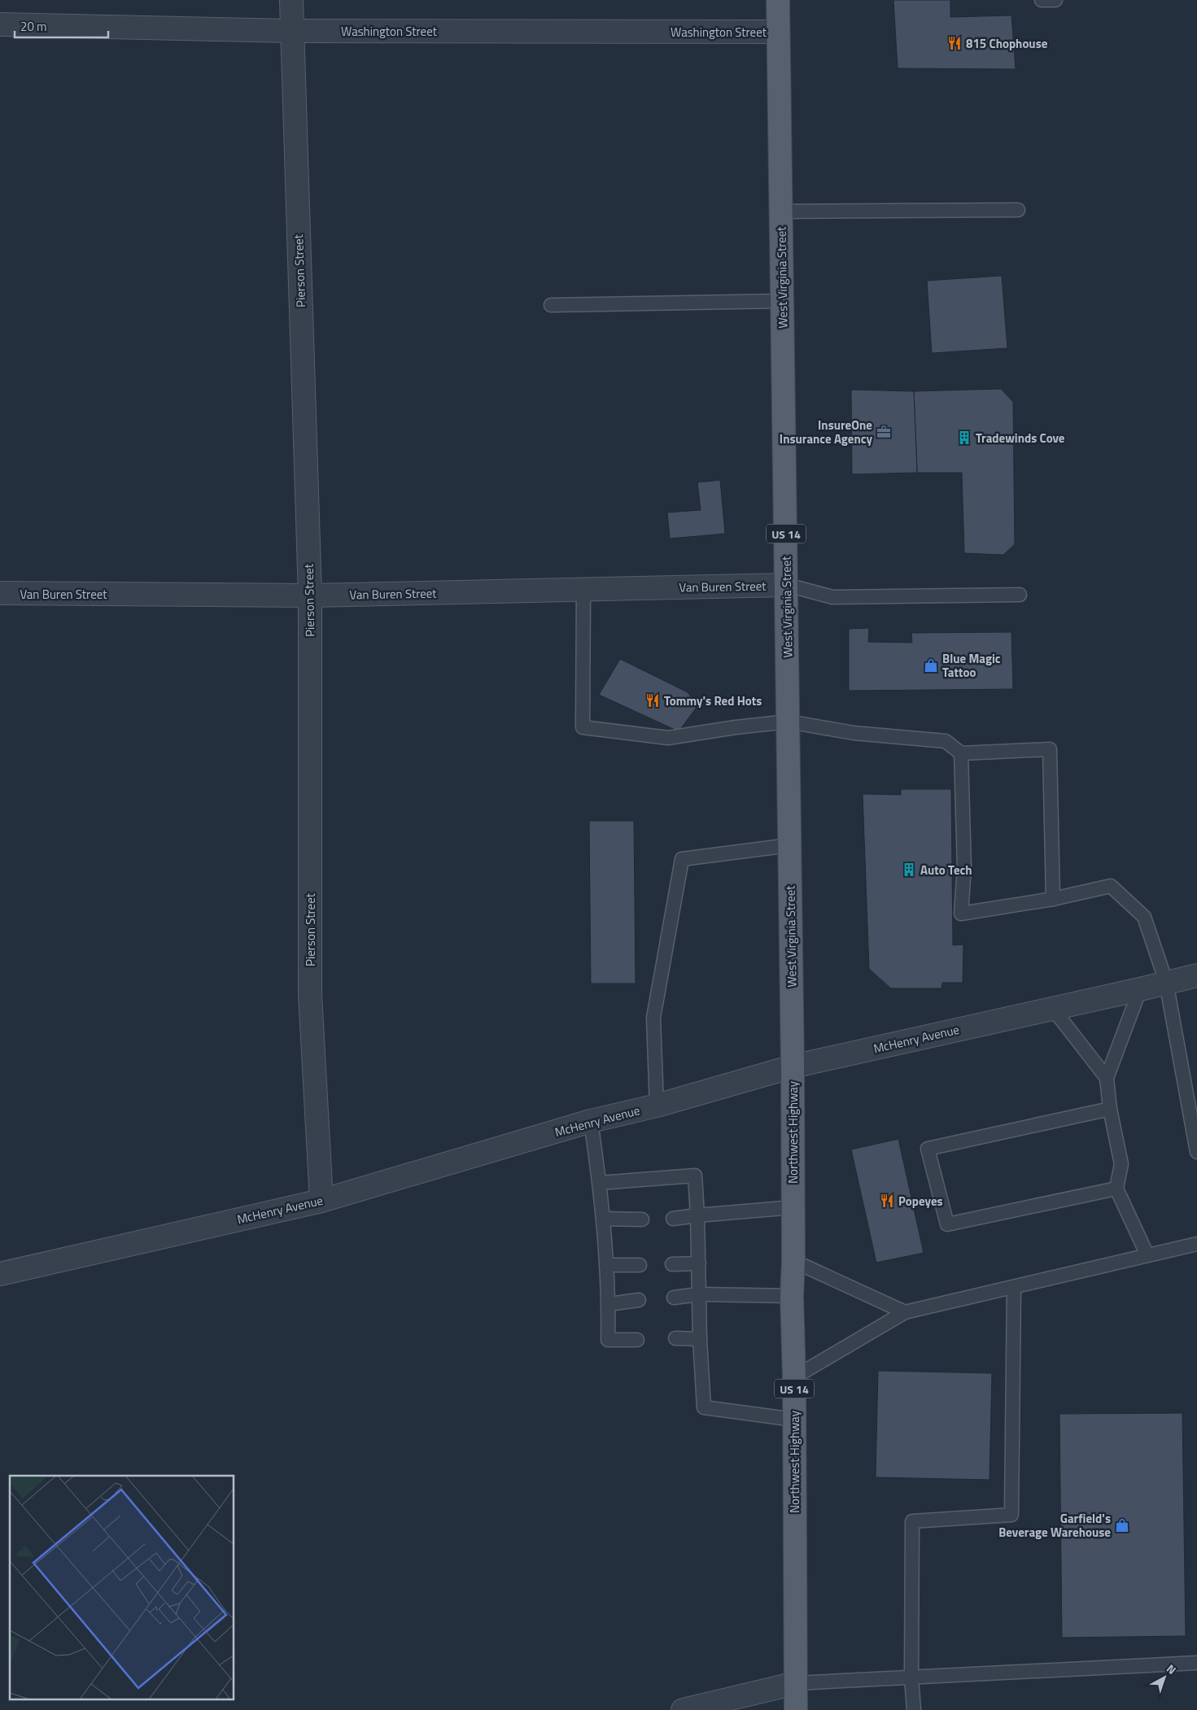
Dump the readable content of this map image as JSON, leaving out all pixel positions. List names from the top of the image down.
{
  "streets": {
    "main road": ["West Virginia Street", "US 14", "Northwest Highway"],
    "street": [
      "Washington Street",
      "Pierson Street",
      "Van Buren Street",
      "McHenry Avenue"
    ]
  },
  "crossings": [
    ["Washington Street", "Pierson Street"],
    ["Washington Street", "West Virginia Street"],
    ["Pierson Street", "Van Buren Street"],
    ["Pierson Street", "McHenry Avenue"],
    ["West Virginia Street", "Van Buren Street"],
    ["West Virginia Street", "McHenry Avenue"],
    ["West Virginia Street", "Northwest Highway"],
    ["McHenry Avenue", "Northwest Highway"]
  ],
  "places": {
    "restaurant": ["815 Chophouse", "Tommy's Red Hots", "Popeyes"],
    "office": ["InsureOne Insurance Agency"],
    "building": ["Tradewinds Cove", "Auto Tech"],
    "shop": ["Blue Magic Tattoo", "Garfield's Beverage Warehouse"]
  },
  "scale_bar": "20 m",
  "north": "top right"
}
